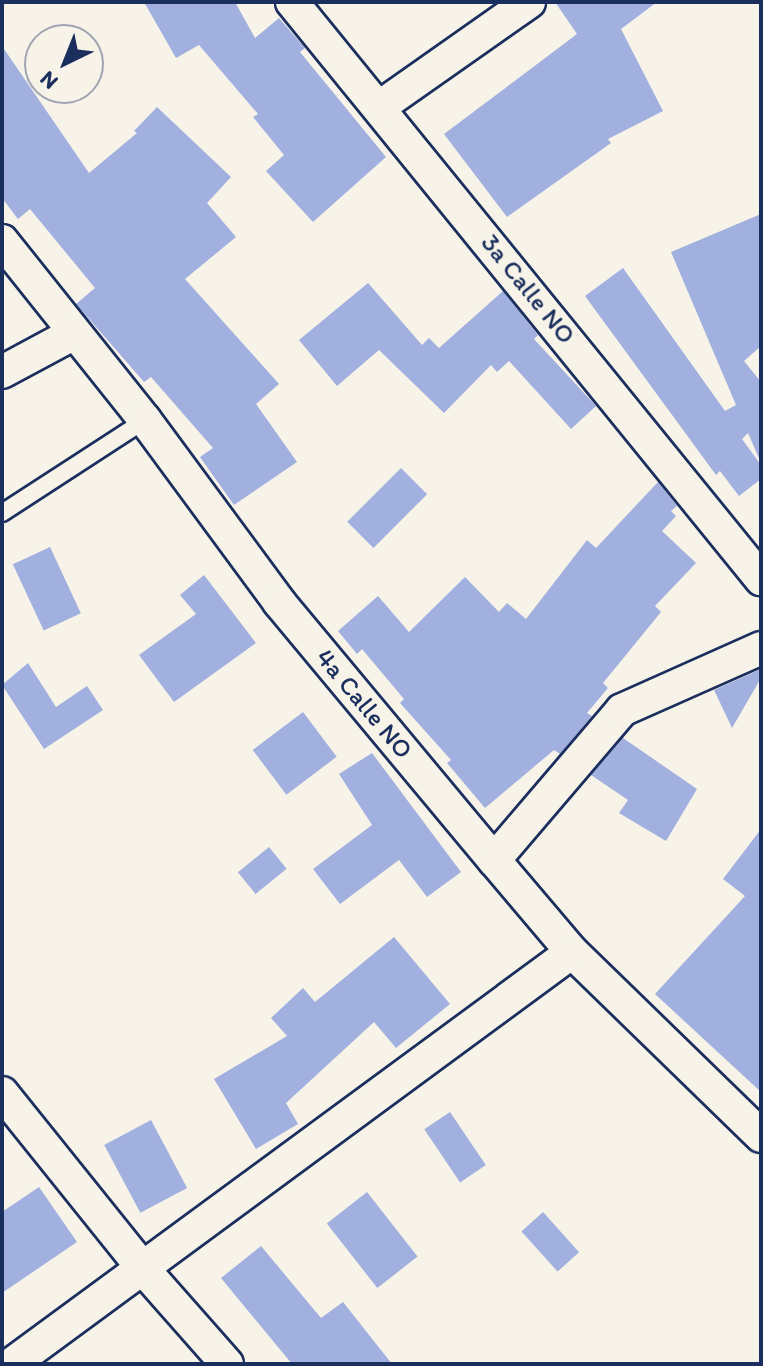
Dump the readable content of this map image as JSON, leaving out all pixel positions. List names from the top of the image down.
{
  "streets": {
    "street": ["3a Calle NO", "4a Calle NO"]
  },
  "north": "bottom left"
}
